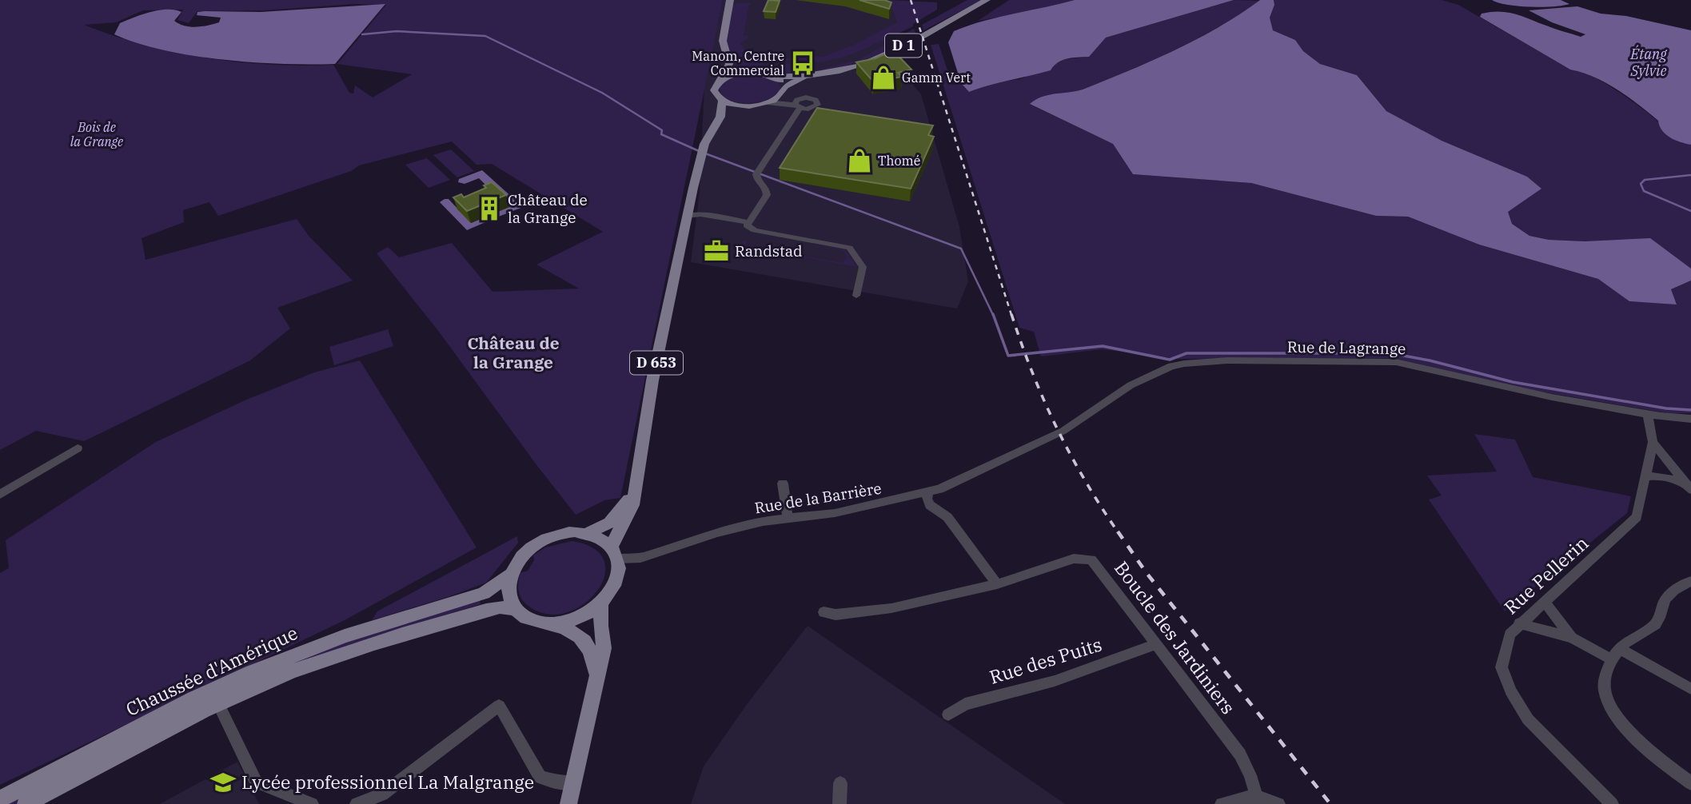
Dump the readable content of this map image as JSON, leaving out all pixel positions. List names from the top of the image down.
{
  "streets": {
    "main road": ["D 1", "D 653", "Chaussée d'Amérique"],
    "street": [
      "Rue de Lagrange",
      "Rue de la Barrière",
      "Rue Pellerin",
      "Boucle des Jardiniers",
      "Rue des Puits"
    ]
  },
  "crossings": [
    ["Rue de Lagrange", "Rue de la Barrière"],
    ["Rue de Lagrange", "Rue Pellerin"],
    ["Rue de la Barrière", "Chaussée d'Amérique"],
    ["Boucle des Jardiniers", "Rue des Puits"]
  ],
  "districts": ["Château de la Grange"],
  "water": ["Étang Sylvie"],
  "parks": ["Bois de la Grange"],
  "places": {
    "bus stop": ["Manom, Centre Commercial"],
    "shop": ["Gamm Vert", "Thomé"],
    "building": ["Château de la Grange"],
    "office": ["Randstad"],
    "school or university": ["Lycée professionnel La Malgrange"]
  }
}
